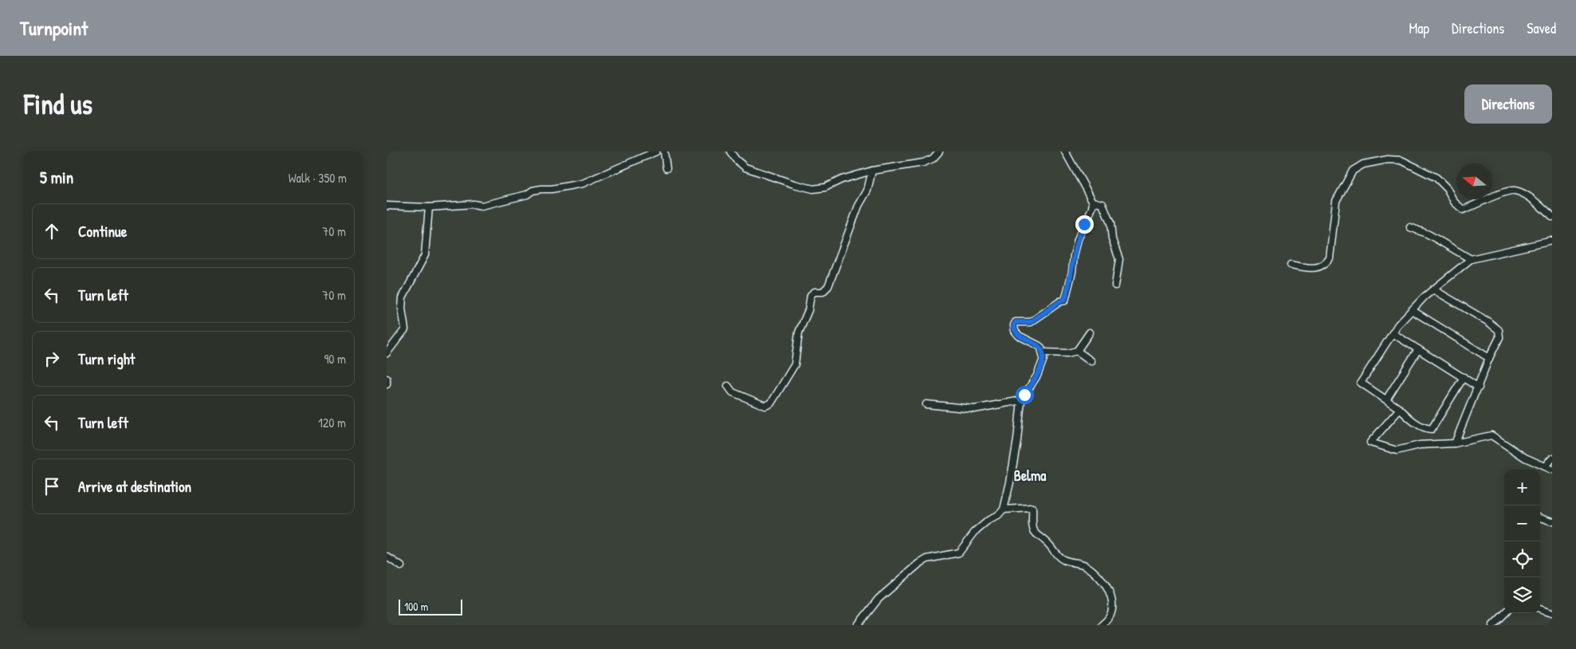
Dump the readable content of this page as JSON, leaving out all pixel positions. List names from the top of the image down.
{
  "districts": ["Belma"],
  "scale_bar": "100 m",
  "north": "left",
  "page": {
    "header": "Turnpoint",
    "nav": ["Map", "Directions", "Saved"],
    "buttons": "Directions",
    "title": "Find us",
    "heading": ["5 min", "Walk · 350 m"],
    "list": [
      ["Continue", "70 m"],
      ["Turn left", "70 m"],
      ["Turn right", "90 m"],
      ["Turn left", "120 m"],
      "Arrive at destination"
    ],
    "map_buttons": ["+", "−"],
    "scale": "100 m"
  }
}
